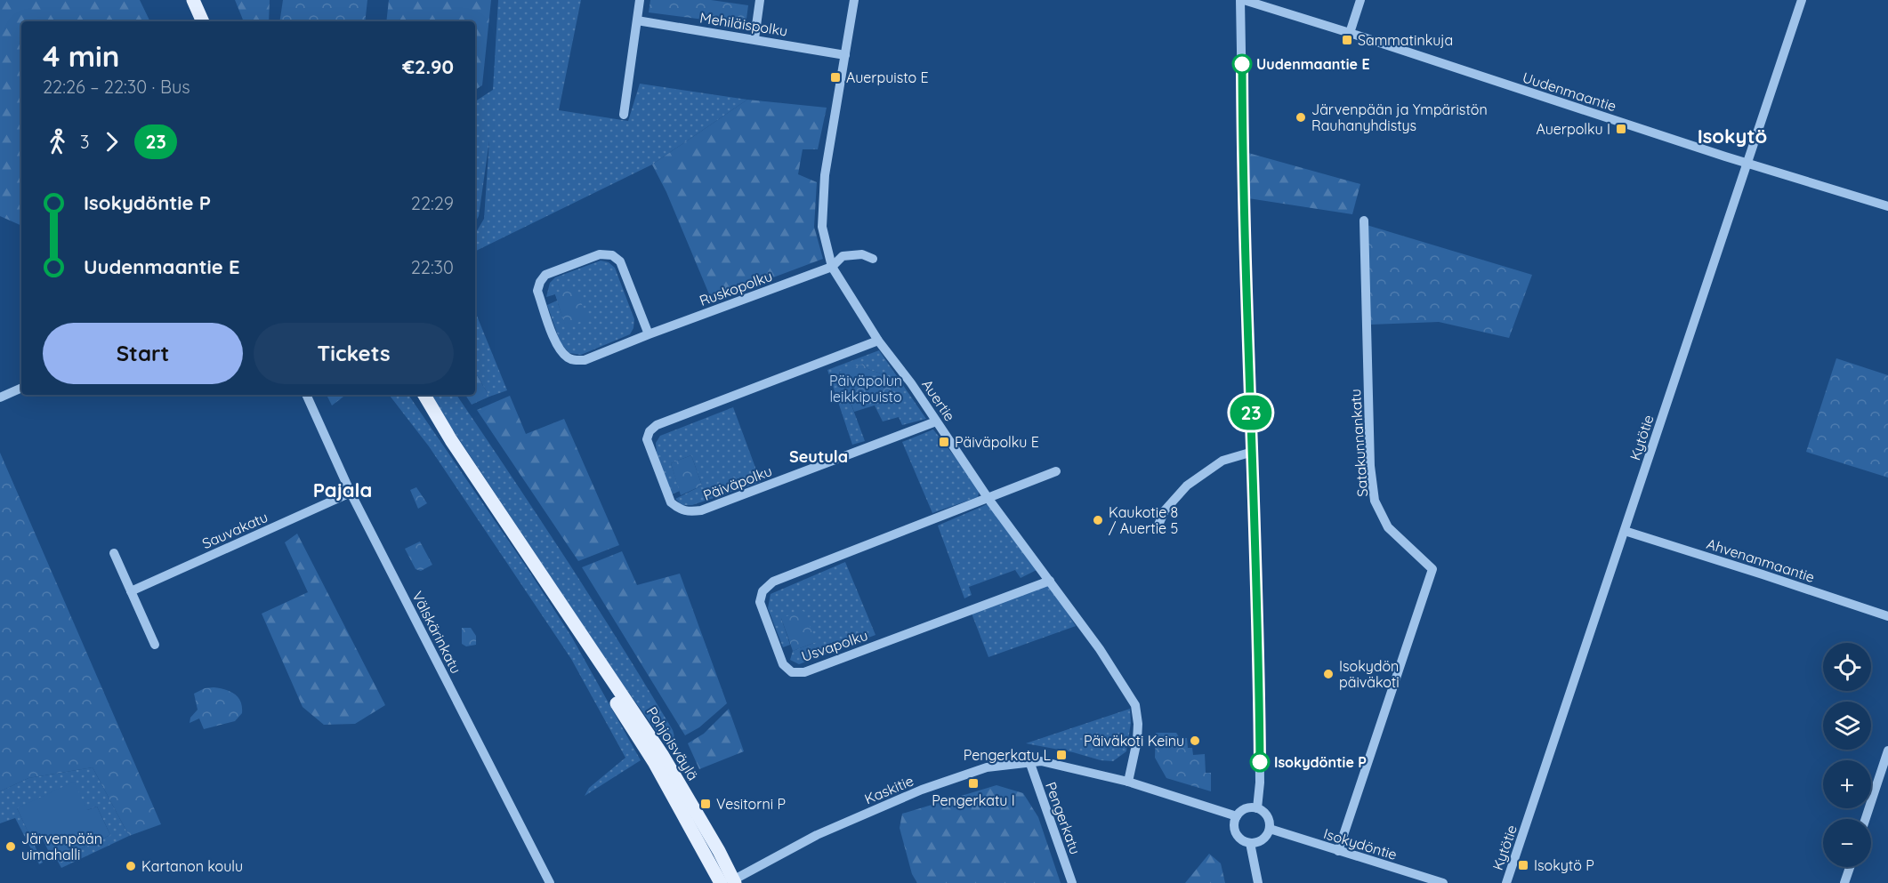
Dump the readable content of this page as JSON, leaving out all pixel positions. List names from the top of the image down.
{
  "streets": {
    "main road": ["Pohjoisväylä"],
    "street": [
      "Mehiläispolku",
      "Uudenmaantie",
      "Ruskopolku",
      "Auertie",
      "Kytötie",
      "Satakunnankatu",
      "Päiväpolku",
      "Sauvakatu",
      "Ahvenanmaantie",
      "Välskärinkatu",
      "Usvapolku",
      "Kaskitie",
      "Pengerkatu",
      "Isokydöntie"
    ]
  },
  "crossings": [
    ["Mehiläispolku", "Auertie"],
    ["Uudenmaantie", "Kytötie"],
    ["Ruskopolku", "Auertie"],
    ["Auertie", "Päiväpolku"],
    ["Auertie", "Usvapolku"],
    ["Auertie", "Kaskitie"],
    ["Kytötie", "Ahvenanmaantie"],
    ["Satakunnankatu", "Isokydöntie"],
    ["Sauvakatu", "Välskärinkatu"],
    ["Pohjoisväylä", "Kaskitie"],
    ["Kaskitie", "Pengerkatu"]
  ],
  "districts": ["Isokytö", "Seutula", "Pajala"],
  "parks": ["Päiväpolun leikkipuisto"],
  "places": {
    "transit": [
      "Sammatinkuja",
      "Auerpuisto E",
      "Auerpolku I",
      "Päiväpolku E",
      "Pengerkatu L",
      "Pengerkatu I",
      "Vesitorni P",
      "Isokytö P"
    ],
    "other": [
      "Uudenmaantie E",
      "Järvenpään ja Ympäristön Rauhanyhdistys",
      "Kaukotie 8 / Auertie 5",
      "Isokydön päiväkoti",
      "Päiväkoti Keinu",
      "Isokydöntie P",
      "Järvenpään uimahalli",
      "Kartanon koulu"
    ]
  },
  "lines": ["bus line 23"],
  "page": {
    "on_map": "23",
    "heading": ["4 min", "22:26 – 22:30 · Bus", "€2.90"],
    "legs": ["3", "23"],
    "list": [
      {
        "name": "Isokydöntie P",
        "value": "22:29"
      },
      {
        "name": "Uudenmaantie E",
        "value": "22:30"
      }
    ],
    "buttons": ["Start", "Tickets"],
    "map_buttons": ["+", "−"]
  }
}
